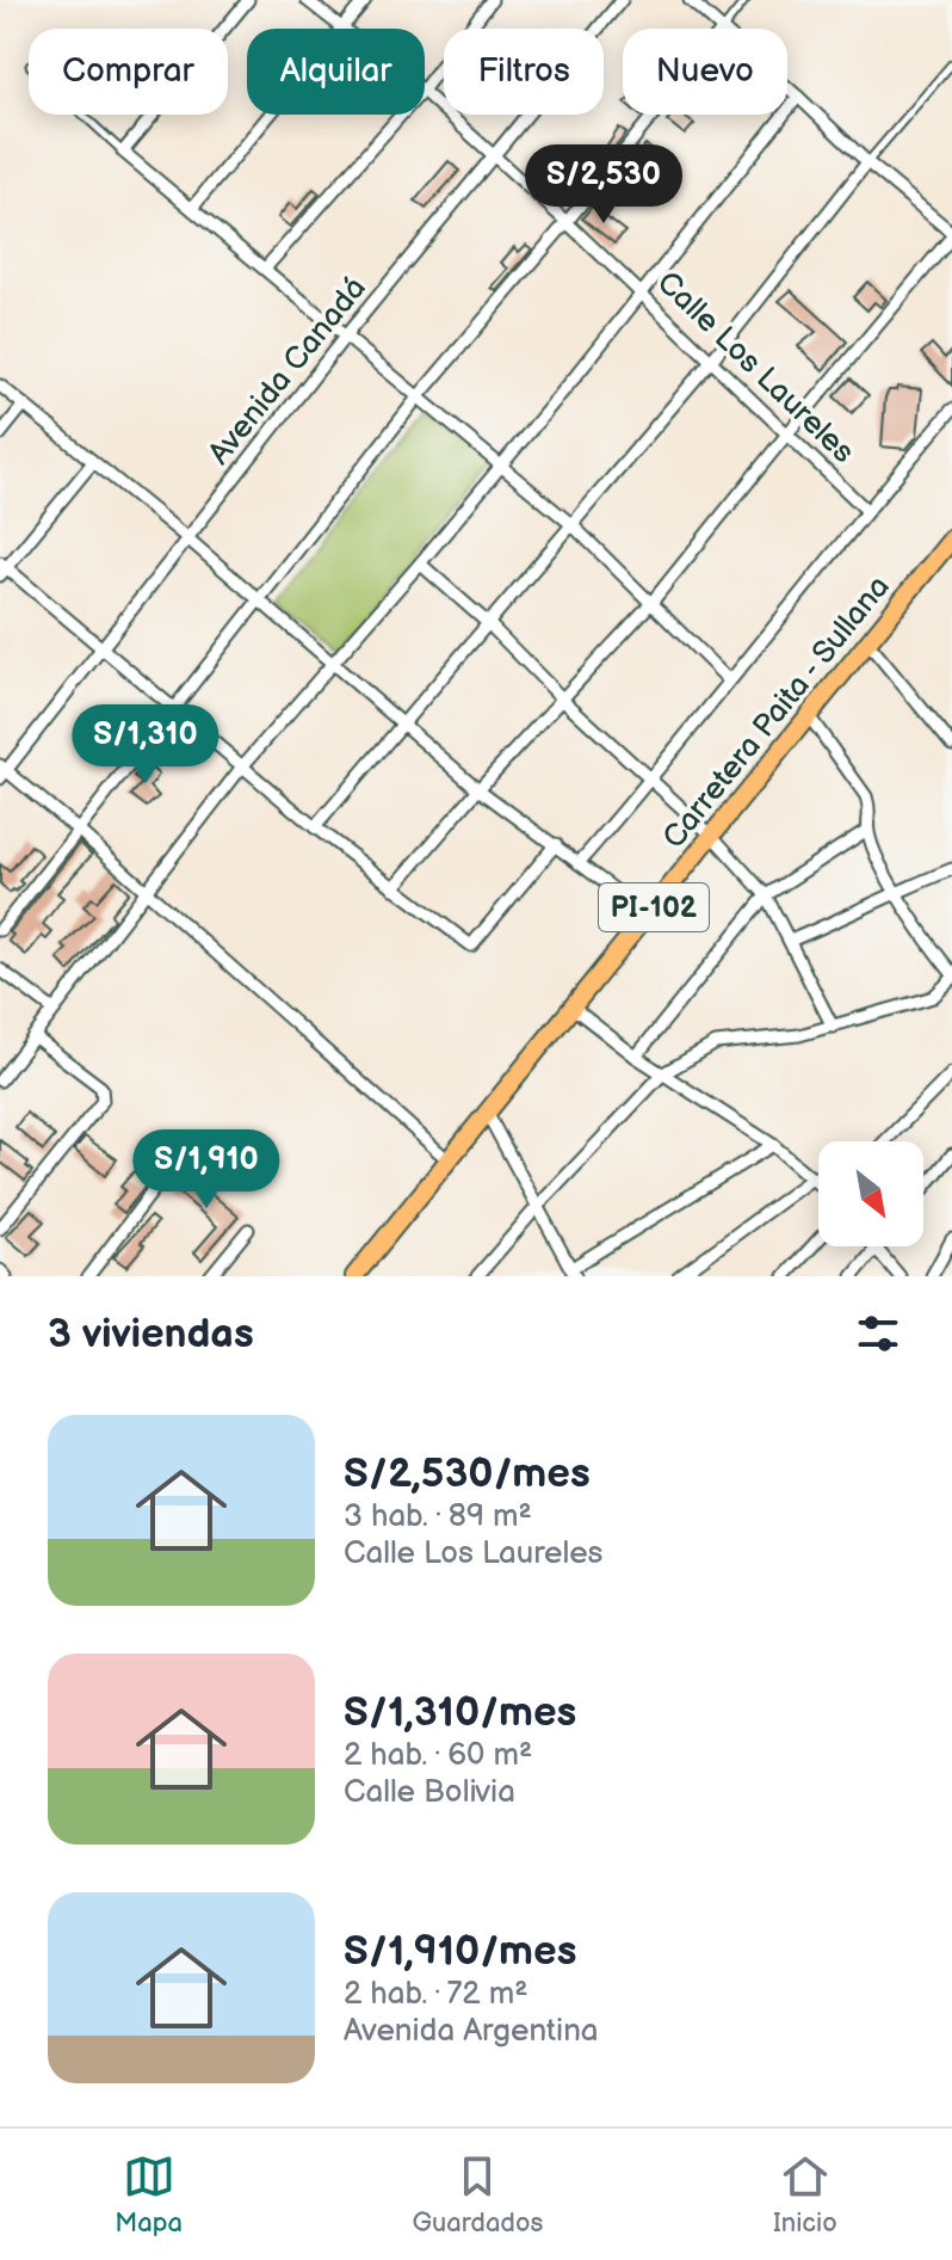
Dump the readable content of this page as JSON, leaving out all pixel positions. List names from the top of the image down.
{
  "streets": {
    "main road": ["Carretera Paita - Sullana", "PI-102"],
    "street": ["Calle Los Laureles", "Avenida Canadá"]
  },
  "crossings": [
    ["Calle Los Laureles", "Avenida Canadá"]
  ],
  "north": "bottom right",
  "page": {
    "chip": [
      "Comprar",
      "Alquilar",
      "Filtros",
      "Nuevo"
    ],
    "price": ["S/2,530", "S/1,310", "S/1,910"],
    "heading": "3 viviendas",
    "list": [
      {
        "name": "S/2,530/mes",
        "note": "3 hab. · 89 m² · Calle Los Laureles"
      },
      {
        "name": "S/1,310/mes",
        "note": "2 hab. · 60 m² · Calle Bolivia"
      },
      {
        "name": "S/1,910/mes",
        "note": "2 hab. · 72 m² · Avenida Argentina"
      }
    ],
    "tabs": ["Mapa", "Guardados", "Inicio"]
  }
}
